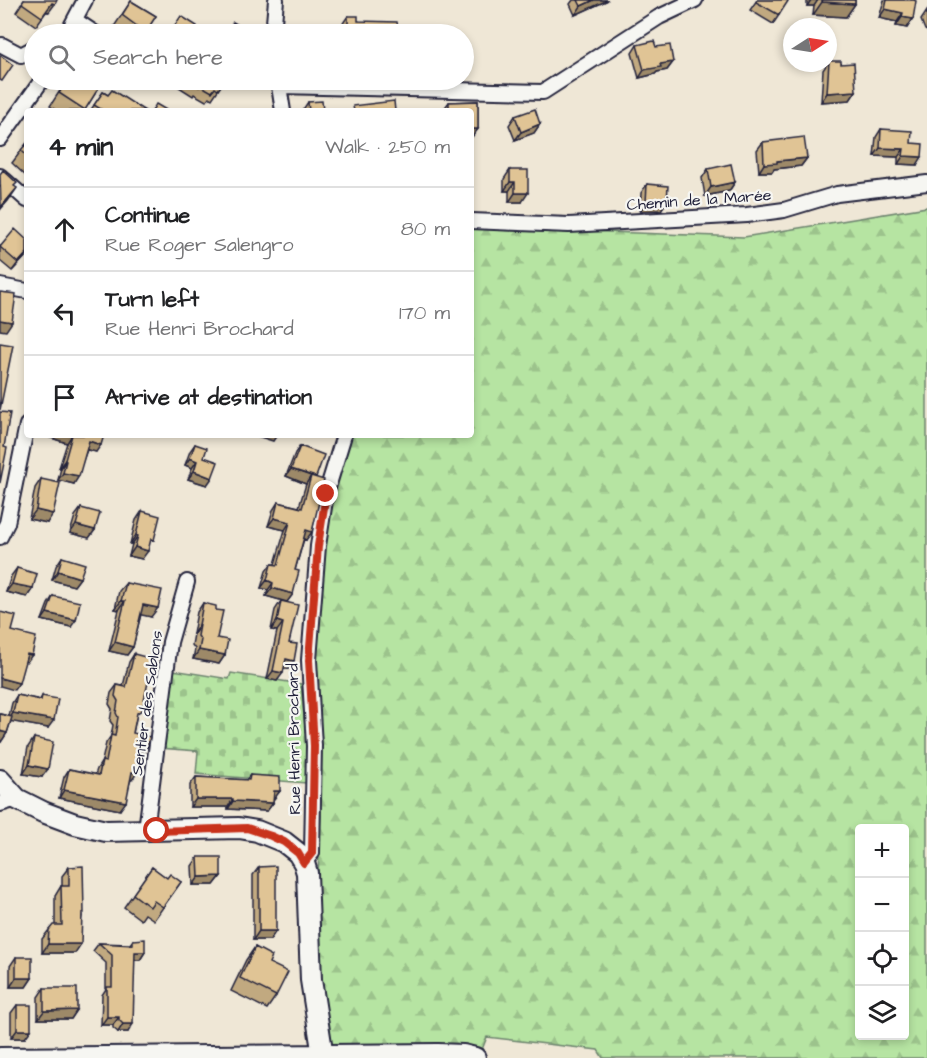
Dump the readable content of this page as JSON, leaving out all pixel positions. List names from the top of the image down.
{
  "streets": {
    "street": ["Chemin de la Marée", "Sentier des Sablons", "Rue Henri Brochard"]
  },
  "north": "right",
  "page": {
    "search": "Search here",
    "heading": ["4 min", "Walk · 250 m"],
    "list": [
      ["Continue", "Rue Roger Salengro", "80 m"],
      ["Turn left", "Rue Henri Brochard", "170 m"],
      "Arrive at destination"
    ],
    "map_buttons": ["+", "−"]
  }
}
